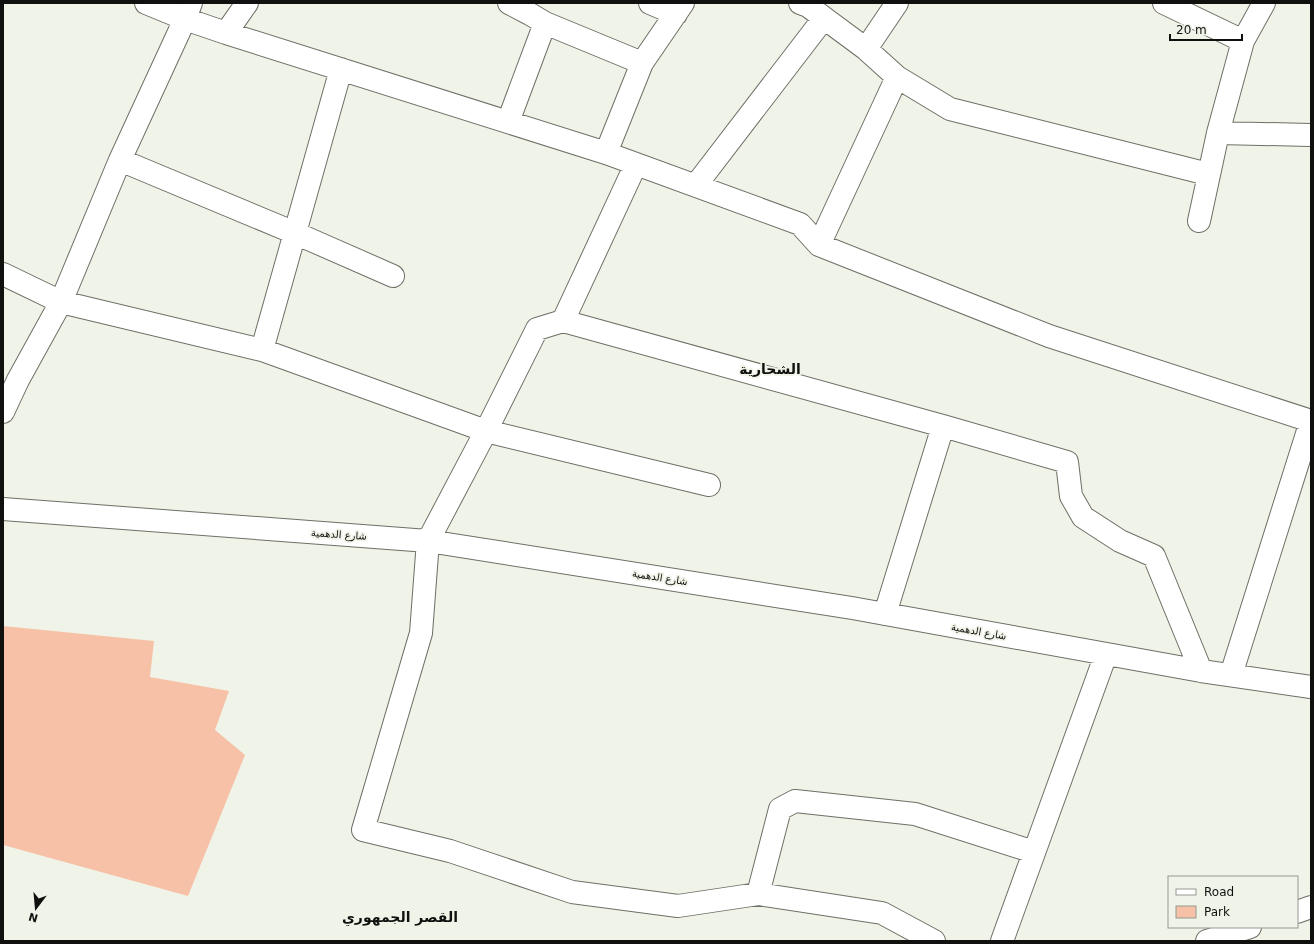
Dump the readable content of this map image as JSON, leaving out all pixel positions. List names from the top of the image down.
{
  "streets": {
    "street": ["شارع الدهمية"]
  },
  "districts": ["الشحارية", "القصر الجمهوري"],
  "legend": ["Road", "Park"],
  "scale_bar": "20 m",
  "north": "bottom"
}
